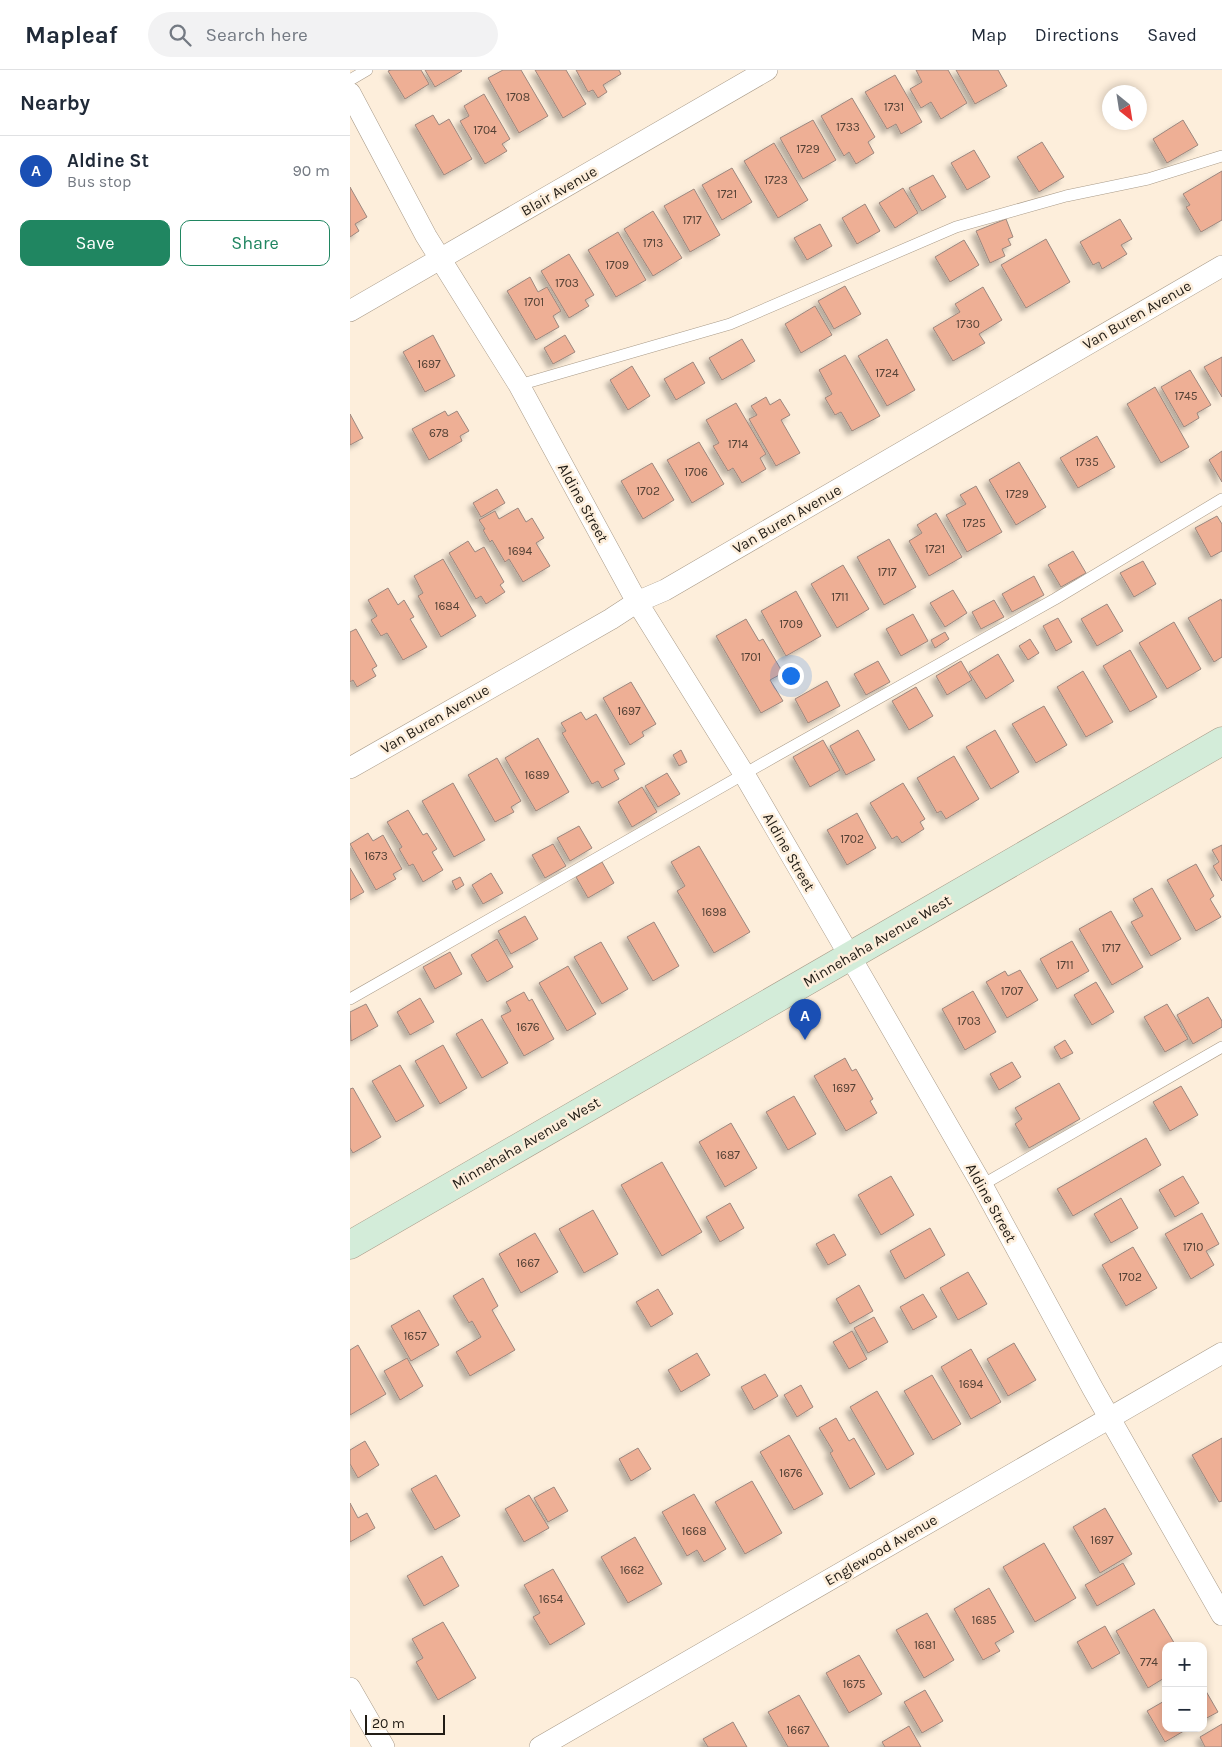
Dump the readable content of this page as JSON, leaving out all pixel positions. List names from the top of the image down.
{
  "streets": {
    "street": [
      "Blair Avenue",
      "Van Buren Avenue",
      "Aldine Street",
      "Minnehaha Avenue West",
      "Englewood Avenue"
    ]
  },
  "crossings": [
    ["Blair Avenue", "Aldine Street"],
    ["Van Buren Avenue", "Aldine Street"],
    ["Aldine Street", "Minnehaha Avenue West"],
    ["Aldine Street", "Englewood Avenue"]
  ],
  "house_numbers": [
    "1708",
    "1731",
    "1733",
    "1704",
    "1729",
    "1723",
    "1721",
    "1717",
    "1713",
    "1709",
    "1703",
    "1701",
    "1730",
    "1697",
    "1724",
    "1745",
    "678",
    "1714",
    "1735",
    "1706",
    "1702",
    "1729",
    "1725",
    "1721",
    "1694",
    "1717",
    "1711",
    "1684",
    "1709",
    "1701",
    "1697",
    "1689",
    "1702",
    "1673",
    "1698",
    "1717",
    "1711",
    "1707",
    "1703",
    "1676",
    "1697",
    "1687",
    "1710",
    "1667",
    "1702",
    "1657",
    "1694",
    "1676",
    "1668",
    "1697",
    "1662",
    "1654",
    "1685",
    "1681",
    "774",
    "1675",
    "1667"
  ],
  "scale_bar": "20 m",
  "north": "bottom right",
  "page": {
    "header": "Mapleaf",
    "search": "Search here",
    "nav": ["Map", "Directions", "Saved"],
    "heading": "Nearby",
    "list": [
      {
        "mark": "A",
        "name": "Aldine St",
        "note": "Bus stop",
        "value": "90 m"
      }
    ],
    "buttons": ["Save", "Share"],
    "pins": "A",
    "map_buttons": ["+", "−"],
    "scale": "20 m"
  }
}
